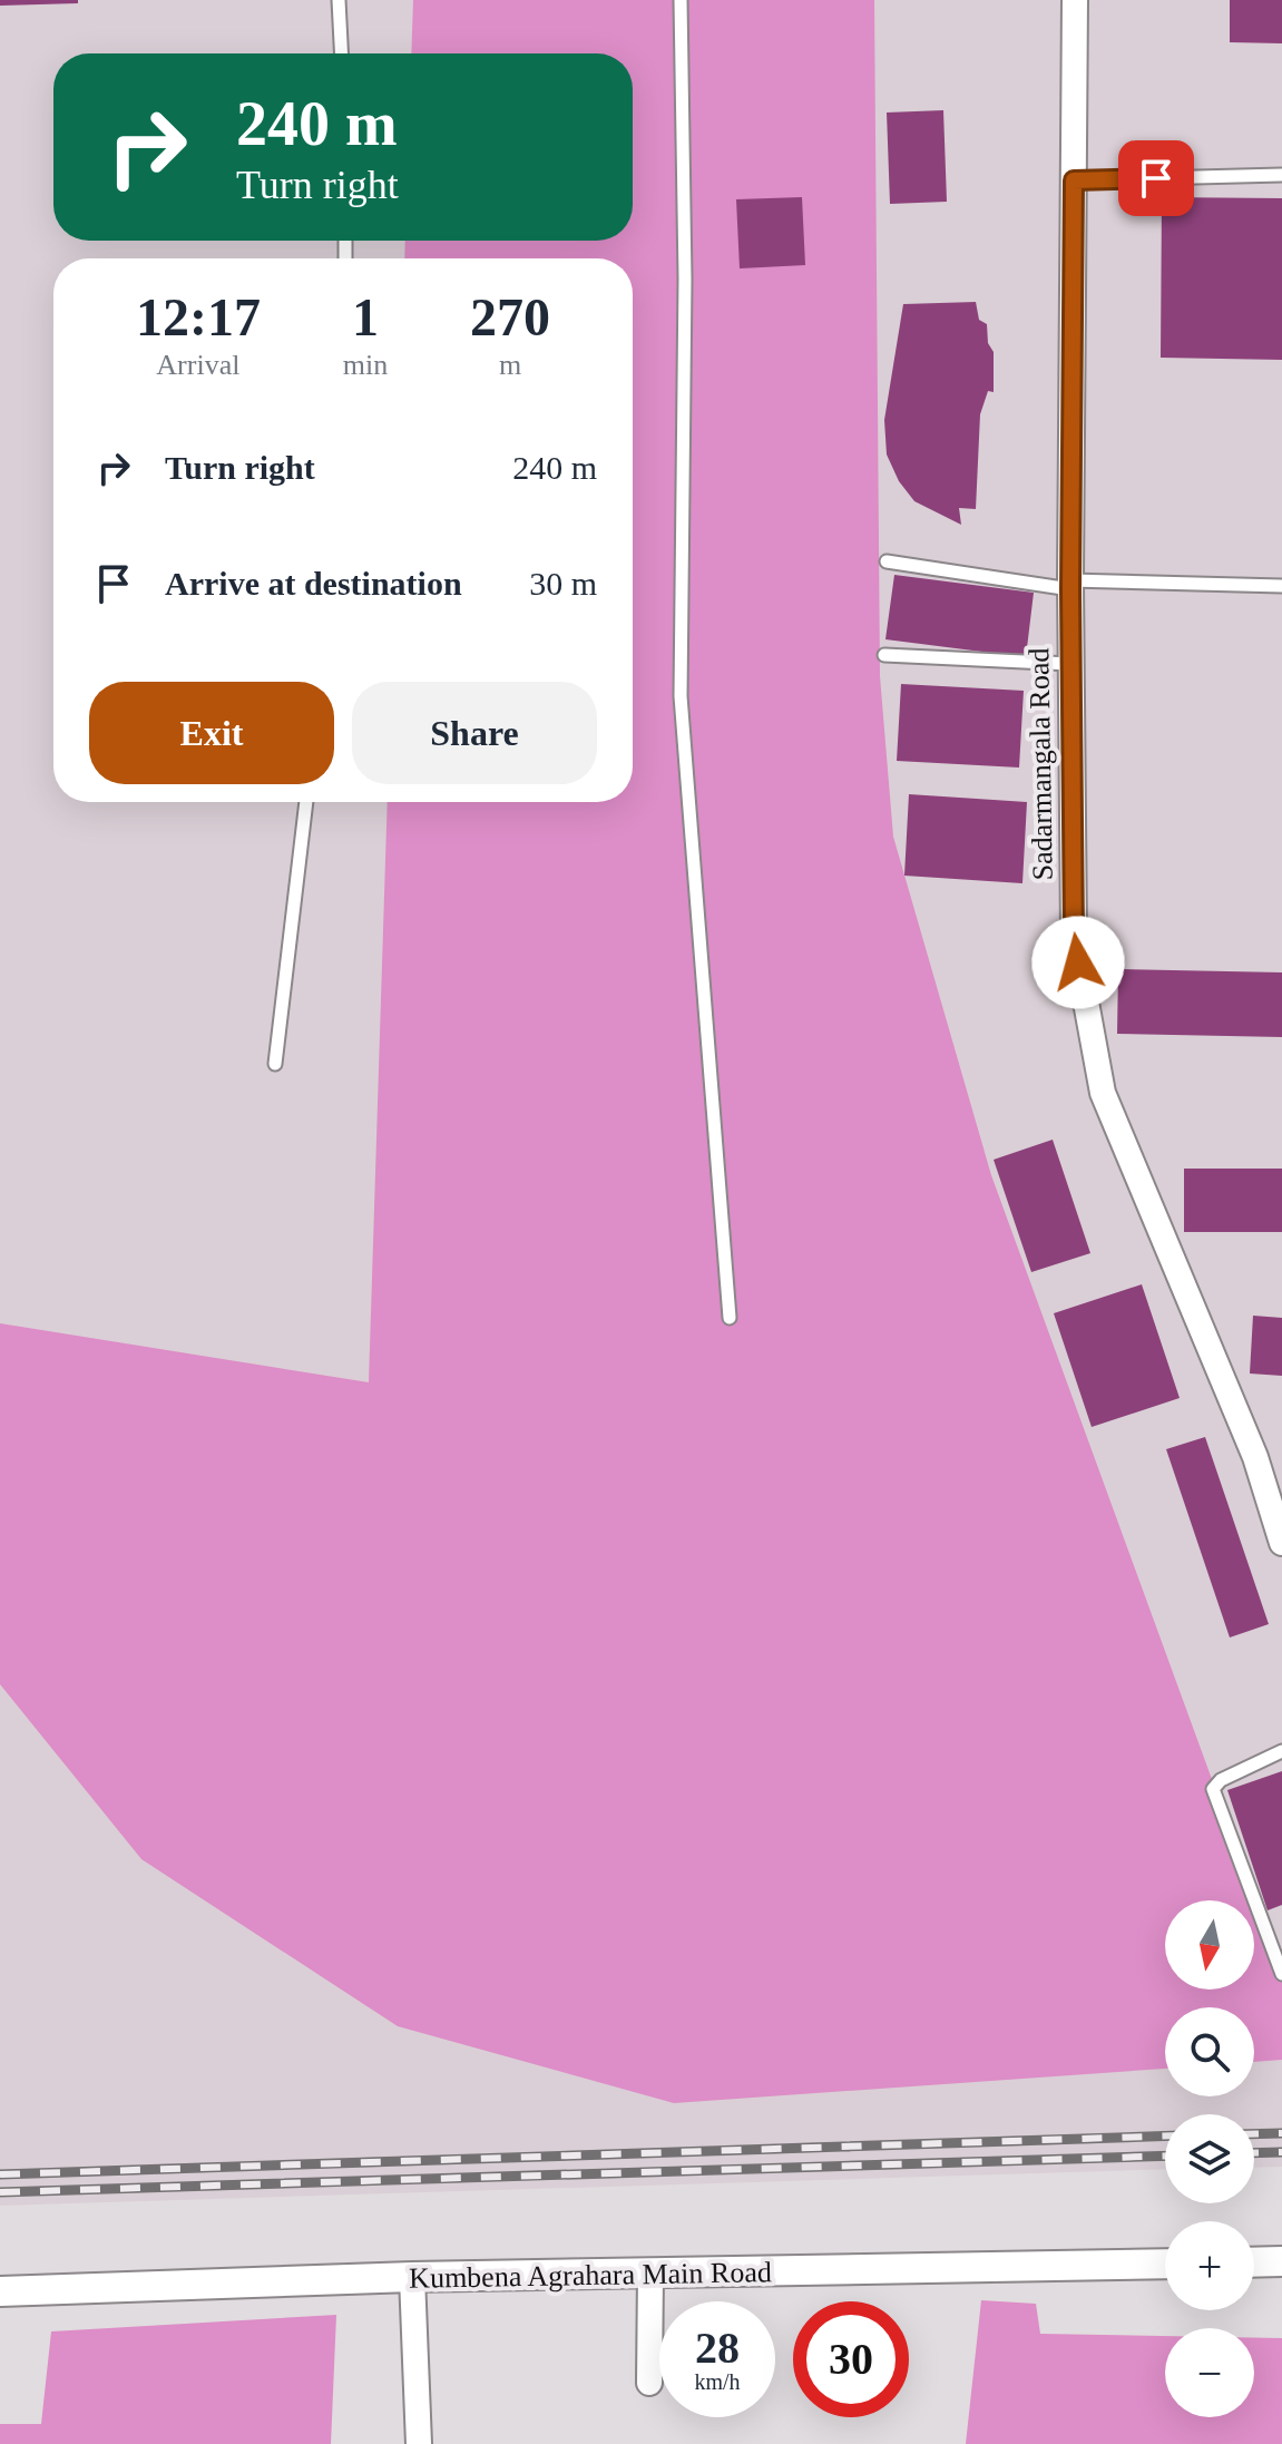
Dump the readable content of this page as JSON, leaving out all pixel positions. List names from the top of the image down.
{
  "streets": {
    "street": ["Sadarmangala Road", "Kumbena Agrahara Main Road"]
  },
  "north": "bottom",
  "page": {
    "turn": ["240 m", "Turn right"],
    "eta": [
      "12:17",
      "Arrival",
      "1",
      "min",
      "270",
      "m"
    ],
    "list": [
      {
        "name": "Turn right",
        "value": "240 m"
      },
      {
        "name": "Arrive at destination",
        "value": "30 m"
      }
    ],
    "buttons": ["Exit", "Share"],
    "map_buttons": ["+", "−"],
    "speed": "28 km/h",
    "limit": "30"
  }
}
